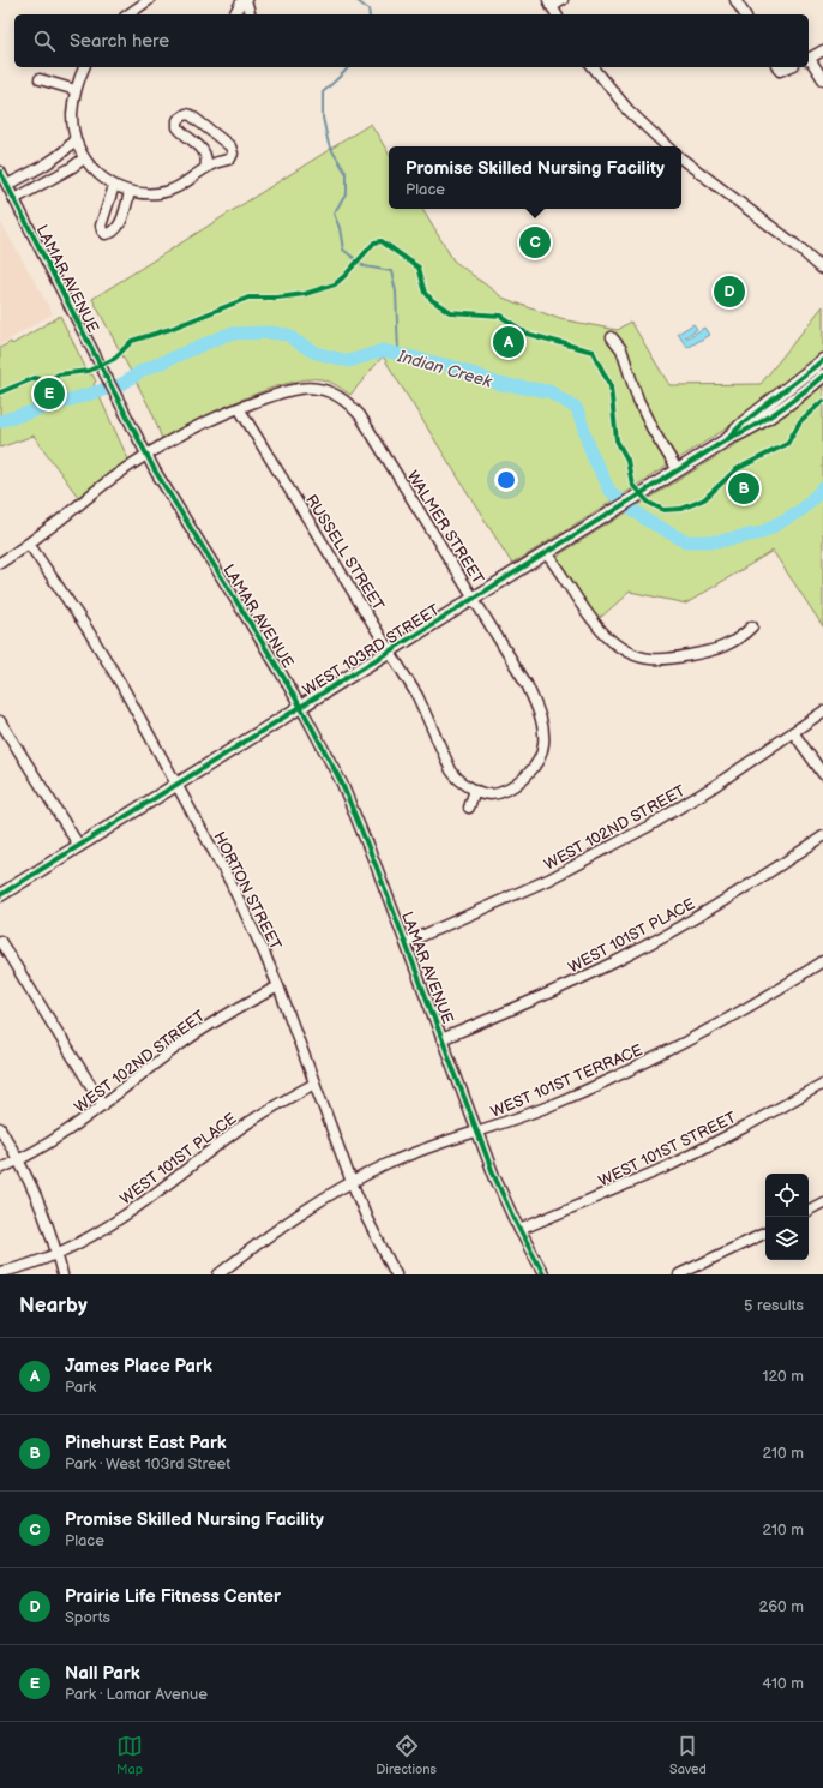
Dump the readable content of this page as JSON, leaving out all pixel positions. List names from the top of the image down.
{
  "streets": {
    "main road": ["WEST 103RD STREET"],
    "street": [
      "LAMAR AVENUE",
      "WALMER STREET",
      "RUSSELL STREET",
      "WEST 102ND STREET",
      "HORTON STREET",
      "WEST 101ST PLACE",
      "WEST 101ST TERRACE",
      "WEST 101ST STREET"
    ]
  },
  "crossings": [
    ["LAMAR AVENUE", "WEST 103RD STREET"],
    ["LAMAR AVENUE", "WEST 102ND STREET"],
    ["LAMAR AVENUE", "WEST 101ST PLACE"],
    ["LAMAR AVENUE", "WEST 101ST TERRACE"],
    ["LAMAR AVENUE", "WEST 101ST STREET"],
    ["WALMER STREET", "RUSSELL STREET"],
    ["WALMER STREET", "WEST 103RD STREET"],
    ["RUSSELL STREET", "WEST 103RD STREET"],
    ["WEST 103RD STREET", "HORTON STREET"],
    ["WEST 102ND STREET", "HORTON STREET"],
    ["HORTON STREET", "WEST 101ST PLACE"],
    ["HORTON STREET", "WEST 101ST TERRACE"]
  ],
  "water": ["Indian Creek"],
  "page": {
    "search": "Search here",
    "popup": ["Promise Skilled Nursing Facility", "Place"],
    "pins": [
      "C",
      "D",
      "A",
      "E",
      "B"
    ],
    "heading": ["Nearby", "5 results"],
    "list": [
      {
        "mark": "A",
        "name": "James Place Park",
        "note": "Park",
        "value": "120 m"
      },
      {
        "mark": "B",
        "name": "Pinehurst East Park",
        "note": "Park · West 103rd Street",
        "value": "210 m"
      },
      {
        "mark": "C",
        "name": "Promise Skilled Nursing Facility",
        "note": "Place",
        "value": "210 m"
      },
      {
        "mark": "D",
        "name": "Prairie Life Fitness Center",
        "note": "Sports",
        "value": "260 m"
      },
      {
        "mark": "E",
        "name": "Nall Park",
        "note": "Park · Lamar Avenue",
        "value": "410 m"
      }
    ],
    "nav": ["Map", "Directions", "Saved"]
  }
}
